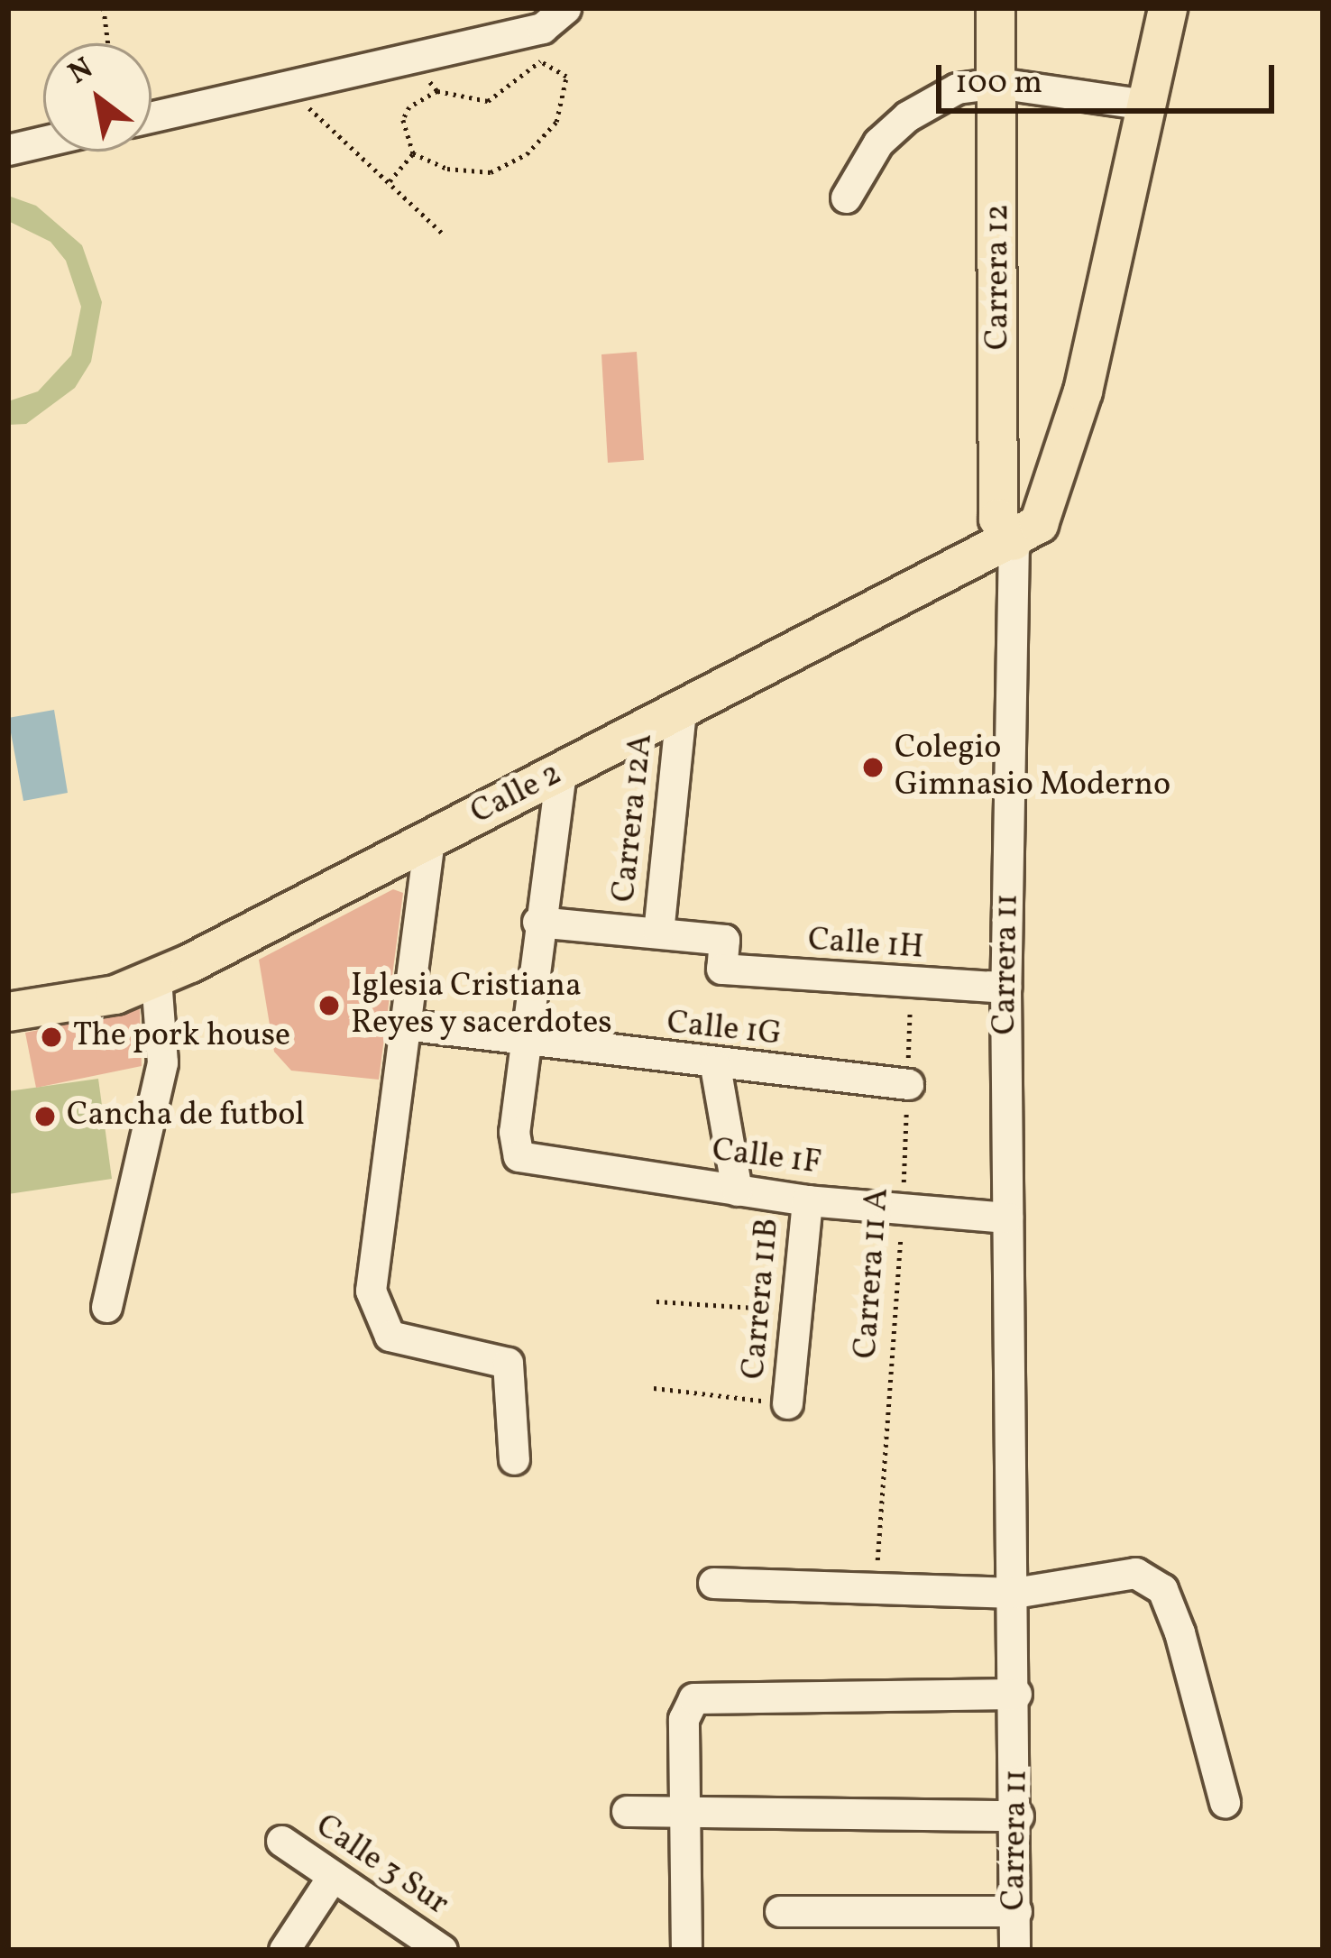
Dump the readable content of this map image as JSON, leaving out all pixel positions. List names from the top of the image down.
{
  "streets": {
    "main road": ["Carrera 12", "Calle 2"],
    "street": [
      "Carrera 12A",
      "Calle 1H",
      "Carrera 11",
      "Calle 1G",
      "Calle 1F",
      "Carrera 11B",
      "Calle 3 Sur"
    ],
    "path": ["Carrera 11 A"]
  },
  "crossings": [
    ["Carrera 12", "Calle 2"],
    ["Carrera 12", "Carrera 11"],
    ["Calle 2", "Carrera 12A"],
    ["Calle 2", "Carrera 11"],
    ["Carrera 12A", "Calle 1H"],
    ["Calle 1H", "Carrera 11"],
    ["Calle 1H", "Carrera 11 A"],
    ["Carrera 11", "Calle 1F"],
    ["Calle 1G", "Calle 1F"],
    ["Calle 1G", "Carrera 11 A"],
    ["Calle 1F", "Carrera 11 A"],
    ["Calle 1F", "Carrera 11B"]
  ],
  "places": [
    "Colegio Gimnasio Moderno",
    "Iglesia Cristiana Reyes y sacerdotes",
    "The pork house",
    "Cancha de futbol"
  ],
  "scale_bar": "100 m",
  "north": "top left"
}
